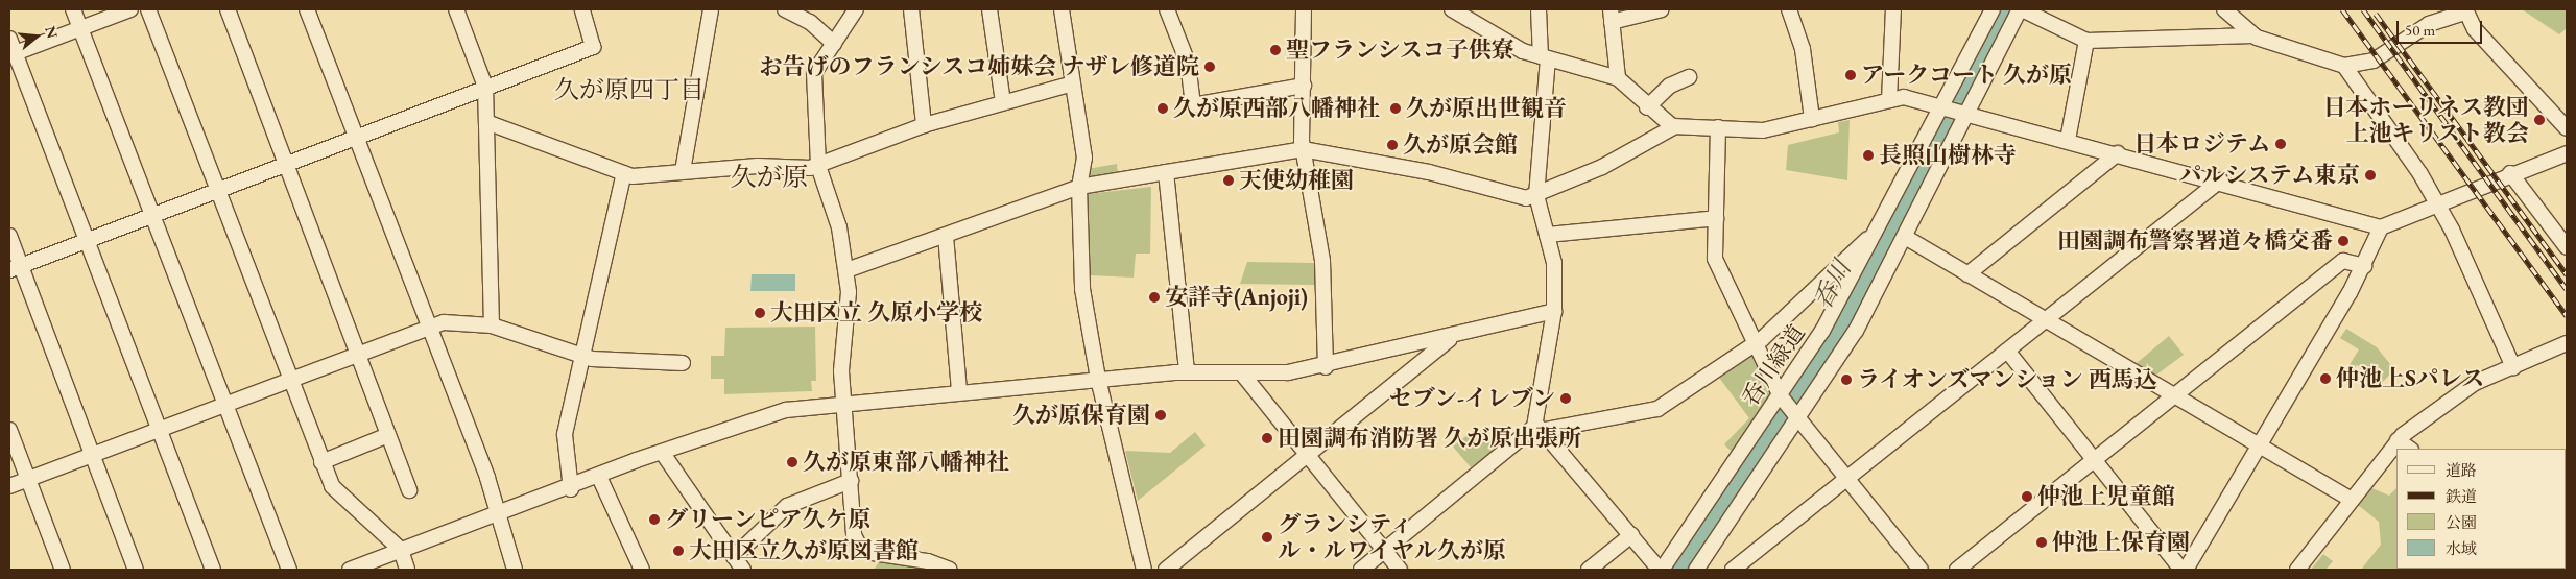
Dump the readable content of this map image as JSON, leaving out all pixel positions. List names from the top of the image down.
{
  "streets": {
    "street": ["呑川緑道"]
  },
  "districts": ["久が原四丁目", "久が原"],
  "water": ["呑川"],
  "places": [
    "聖フランシスコ子供寮",
    "お告げのフランシスコ姉妹会 ナザレ修道院",
    "アークコート 久が原",
    "久が原西部八幡神社",
    "久が原出世観音",
    "日本ホーリネス教団 上池キリスト教会",
    "日本ロジテム",
    "久が原会館",
    "長照山樹林寺",
    "パルシステム東京",
    "天使幼稚園",
    "田園調布警察署道々橋交番",
    "安詳寺(Anjoji)",
    "大田区立 久原小学校",
    "仲池上Sパレス",
    "ライオンズマンション 西馬込",
    "セブン-イレブン",
    "久が原保育園",
    "田園調布消防署 久が原出張所",
    "久が原東部八幡神社",
    "仲池上児童館",
    "グリーンピア久ケ原",
    "グランシティ ル・ルワイヤル久が原",
    "仲池上保育園",
    "大田区立久が原図書館"
  ],
  "legend": [
    "道路",
    "鉄道",
    "公園",
    "水域"
  ],
  "scale_bar": "50 m",
  "north": "right"
}
